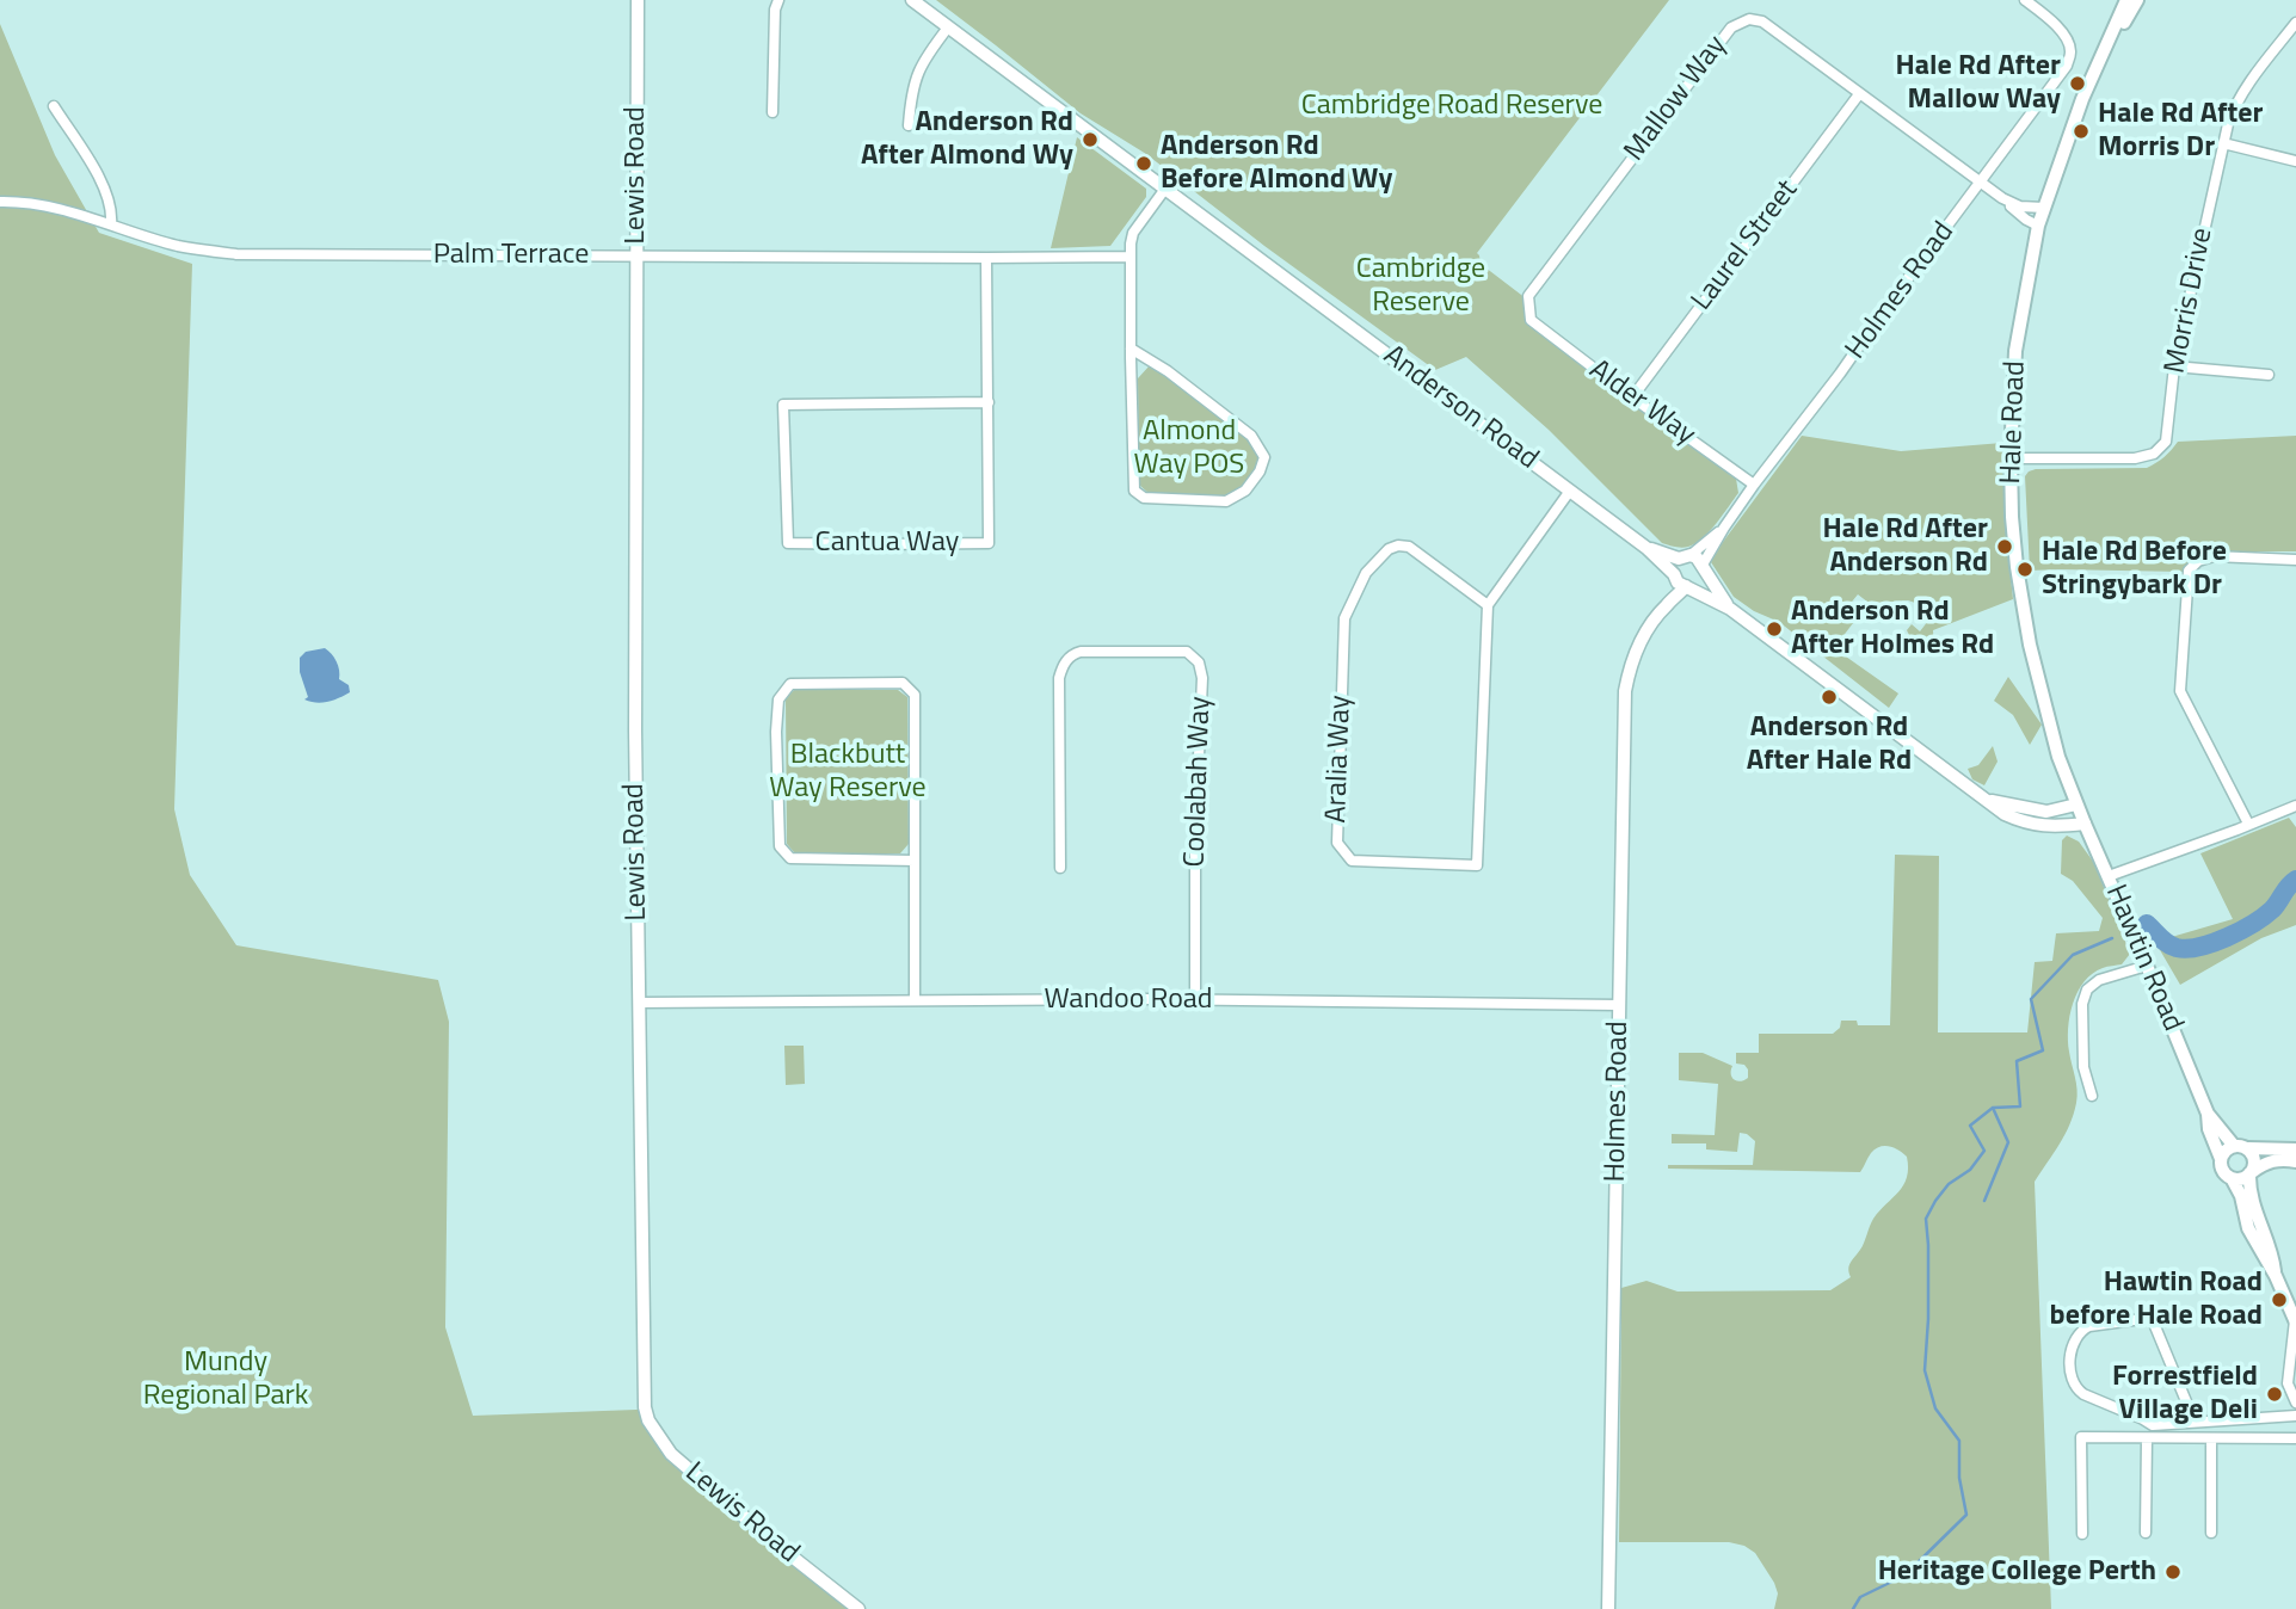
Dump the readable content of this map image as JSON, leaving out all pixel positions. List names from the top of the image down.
{
  "streets": {
    "main road": ["Hale Road", "Hawtin Road"],
    "street": [
      "Mallow Way",
      "Lewis Road",
      "Laurel Street",
      "Palm Terrace",
      "Holmes Road",
      "Morris Drive",
      "Alder Way",
      "Anderson Road",
      "Cantua Way",
      "Aralia Way",
      "Coolabah Way",
      "Wandoo Road"
    ]
  },
  "crossings": [
    ["Mallow Way", "Laurel Street"],
    ["Mallow Way", "Holmes Road"],
    ["Mallow Way", "Alder Way"],
    ["Mallow Way", "Hale Road"],
    ["Lewis Road", "Palm Terrace"],
    ["Lewis Road", "Wandoo Road"],
    ["Laurel Street", "Alder Way"],
    ["Palm Terrace", "Cantua Way"],
    ["Holmes Road", "Alder Way"],
    ["Holmes Road", "Anderson Road"],
    ["Holmes Road", "Wandoo Road"],
    ["Morris Drive", "Hale Road"],
    ["Anderson Road", "Hale Road"],
    ["Anderson Road", "Hawtin Road"],
    ["Hale Road", "Hawtin Road"],
    ["Coolabah Way", "Wandoo Road"]
  ],
  "parks": [
    "Cambridge Road Reserve",
    "Cambridge Reserve",
    "Almond Way POS",
    "Blackbutt Way Reserve",
    "Mundy Regional Park"
  ],
  "places": [
    "Hale Rd After Mallow Way",
    "Hale Rd After Morris Dr",
    "Anderson Rd After Almond Wy",
    "Anderson Rd Before Almond Wy",
    "Hale Rd After Anderson Rd",
    "Hale Rd Before Stringybark Dr",
    "Anderson Rd After Holmes Rd",
    "Anderson Rd After Hale Rd",
    "Hawtin Road before Hale Road",
    "Forrestfield Village Deli",
    "Heritage College Perth"
  ]
}
